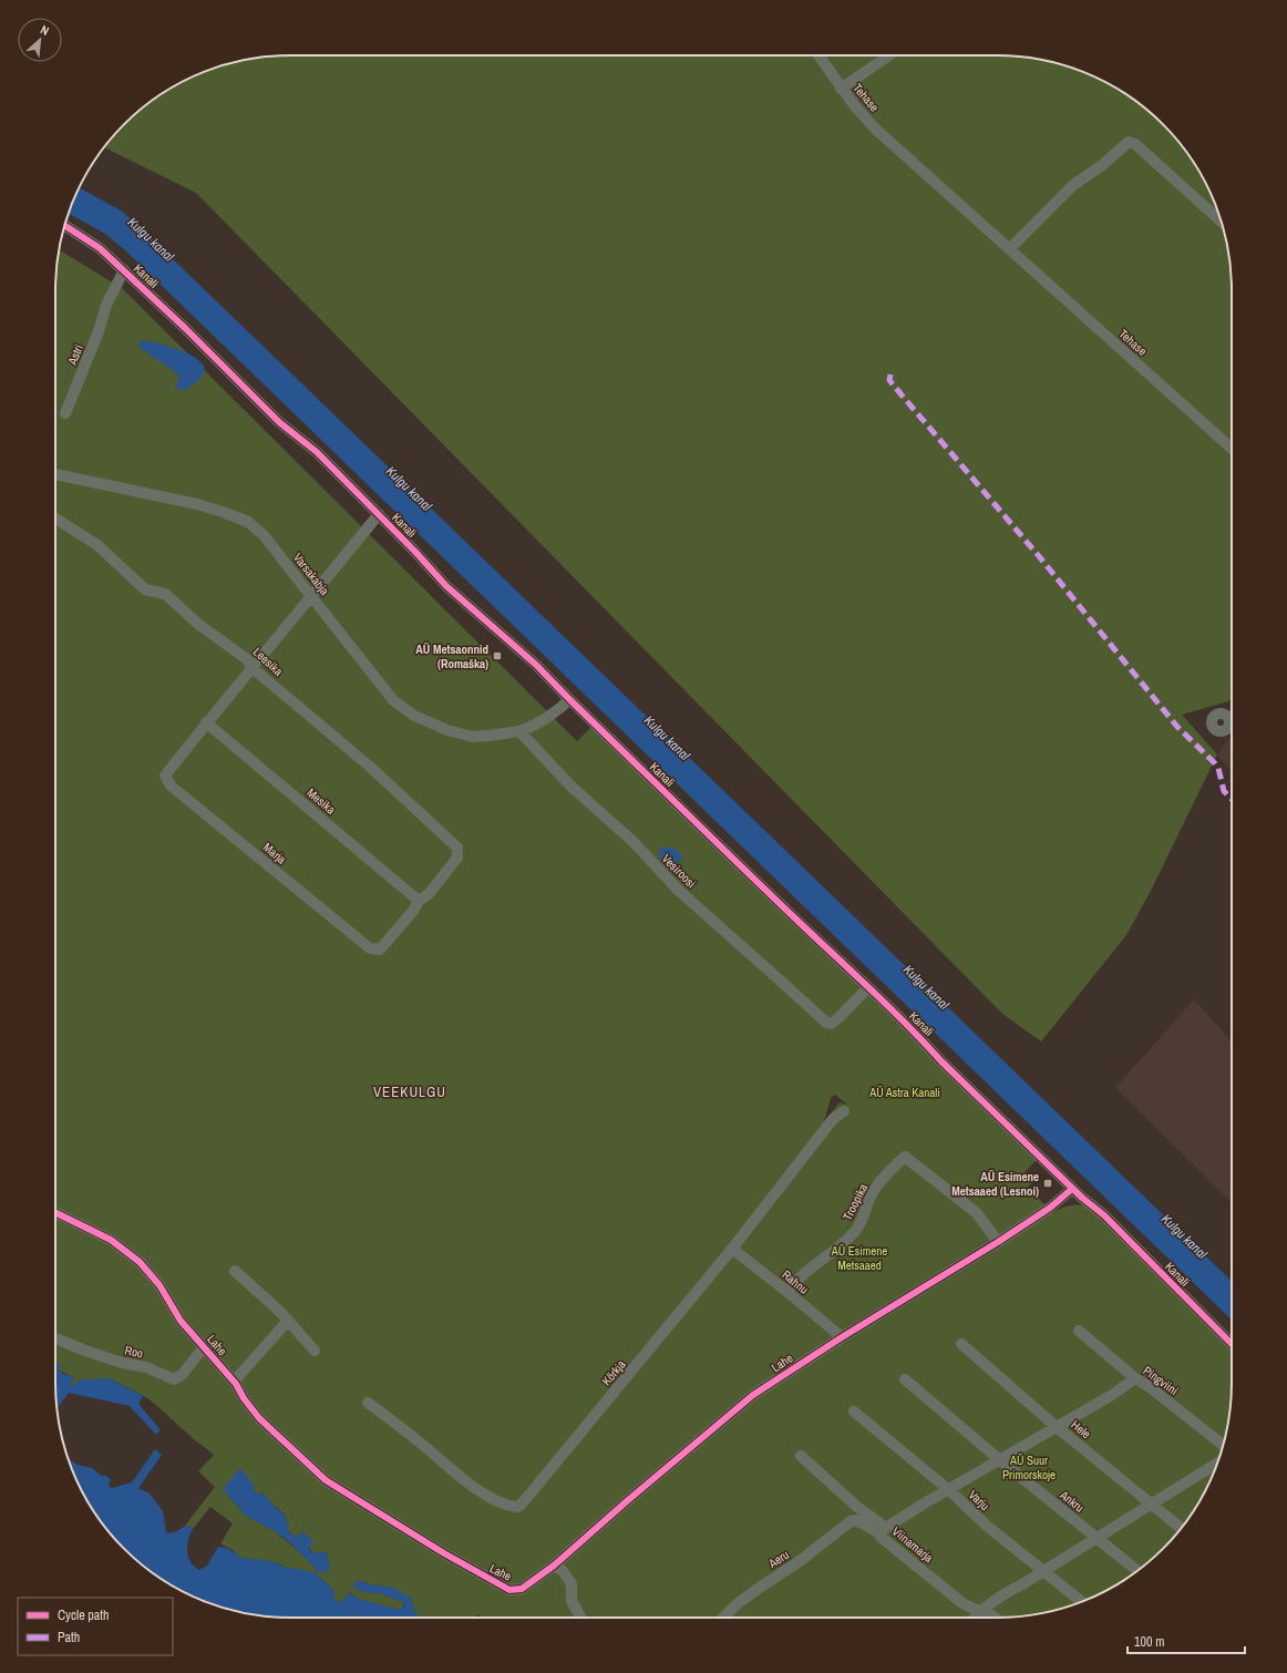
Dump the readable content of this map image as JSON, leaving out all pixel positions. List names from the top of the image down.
{
  "streets": {
    "street": [
      "Tehase",
      "Kanali",
      "Astri",
      "Varsakabja",
      "Leesika",
      "Mesika",
      "Marja",
      "Vesiroosi",
      "Troopika",
      "Rahnu",
      "Lahe",
      "Roo",
      "Kõrkja",
      "Pingviini",
      "Hele",
      "Varju",
      "Ankru",
      "Viinamarja",
      "Aeru"
    ]
  },
  "crossings": [
    ["Kanali", "Astri"],
    ["Kanali", "Varsakabja"],
    ["Kanali", "Vesiroosi"],
    ["Kanali", "Lahe"],
    ["Varsakabja", "Vesiroosi"],
    ["Leesika", "Mesika"],
    ["Leesika", "Marja"],
    ["Mesika", "Marja"],
    ["Troopika", "Rahnu"],
    ["Troopika", "Lahe"],
    ["Rahnu", "Lahe"],
    ["Rahnu", "Kõrkja"],
    ["Lahe", "Roo"],
    ["Viinamarja", "Aeru"]
  ],
  "districts": ["VEEKULGU"],
  "water": ["Kulgu kanal"],
  "parks": ["AÜ Astra Kanali", "AÜ Esimene Metsaaed", "AÜ Suur Primorskoje"],
  "places": {
    "transit": ["AÜ Metsaonnid (Romaška)", "AÜ Esimene Metsaaed (Lesnoi)"]
  },
  "legend": ["Cycle path", "Path"],
  "scale_bar": "100 m",
  "north": "top right"
}
